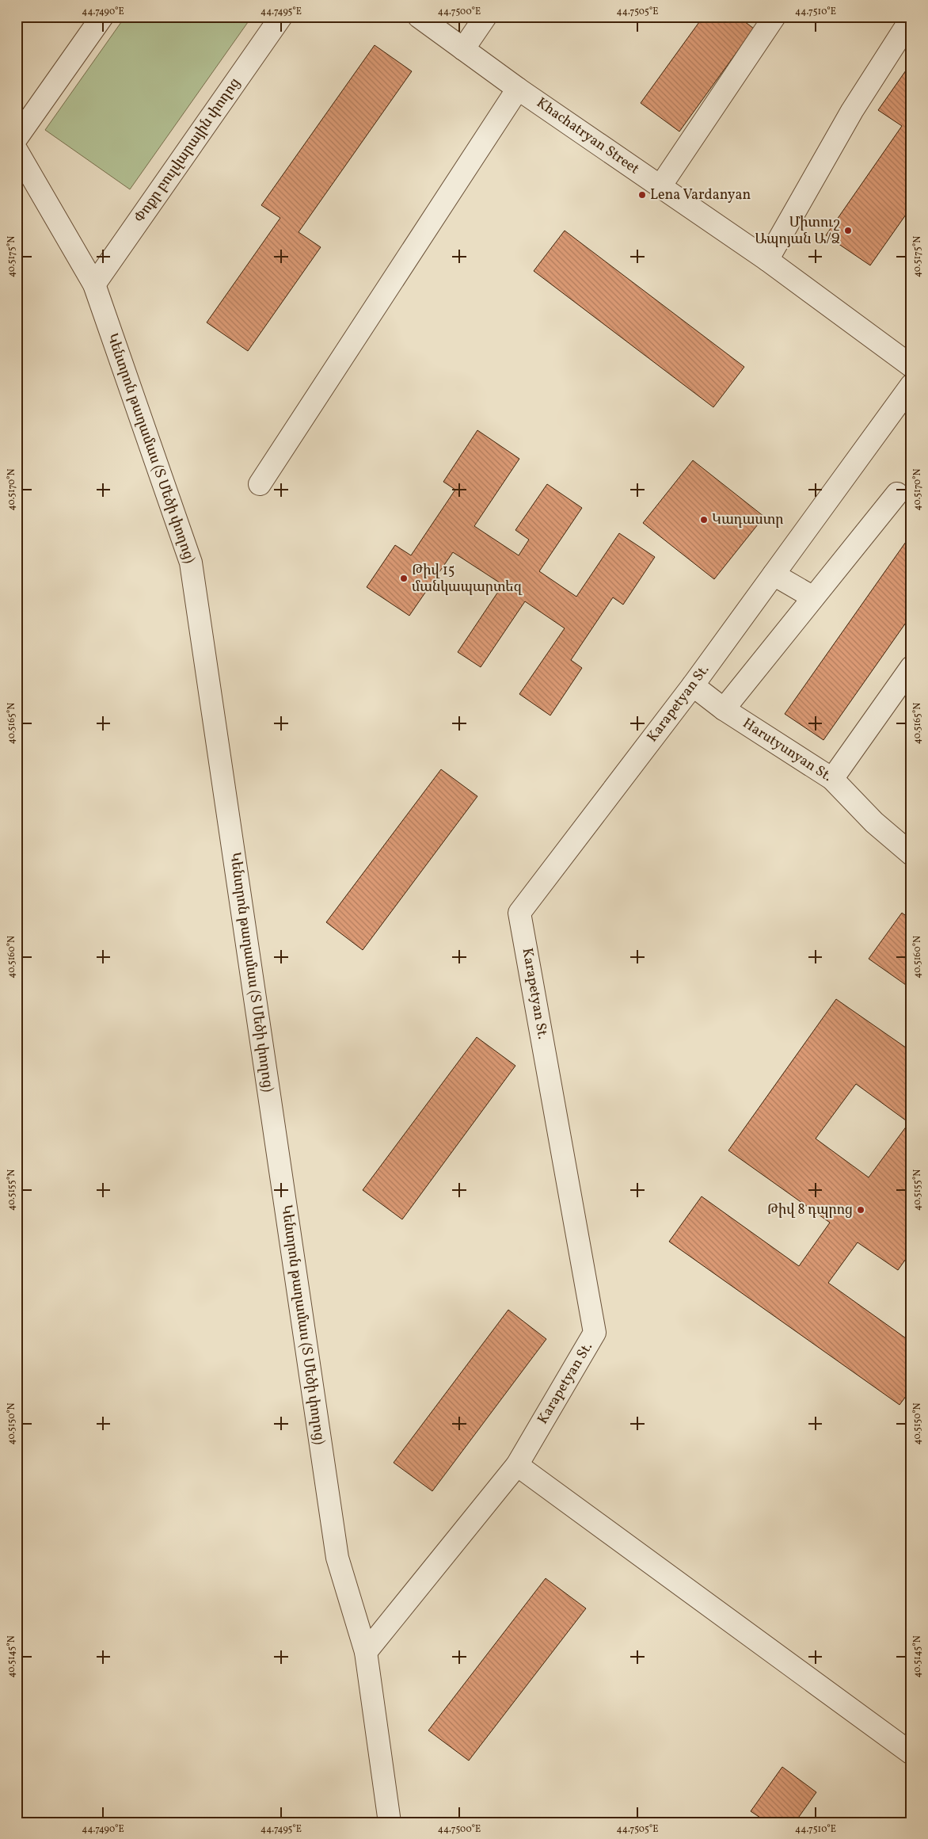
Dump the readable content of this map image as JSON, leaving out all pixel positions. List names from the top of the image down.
{
  "streets": {
    "street": [
      "Khachatryan Street",
      "Փոքր բուլվարային փողոց",
      "Կենտրոն թաղամաս (Տ Մեծի փողոց)",
      "Karapetyan St.",
      "Harutyunyan St."
    ]
  },
  "crossings": [
    ["Փոքր բուլվարային փողոց", "Կենտրոն թաղամաս (Տ Մեծի փողոց)"],
    ["Կենտրոն թաղամաս (Տ Մեծի փողոց)", "Karapetyan St."],
    ["Karapetyan St.", "Harutyunyan St."]
  ],
  "places": [
    "Lena Vardanyan",
    "Միտուշ Ապոյան Ա/Ձ",
    "Կադաստր",
    "Թիվ 15 մանկապարտեզ",
    "Թիվ 8 դպրոց"
  ],
  "coordinates": [
    "44.7490°E",
    "44.7495°E",
    "44.7500°E",
    "44.7505°E",
    "44.7510°E",
    "40.5175°N",
    "40.5170°N",
    "40.5165°N",
    "40.5160°N",
    "40.5155°N",
    "40.5150°N",
    "40.5145°N"
  ]
}
